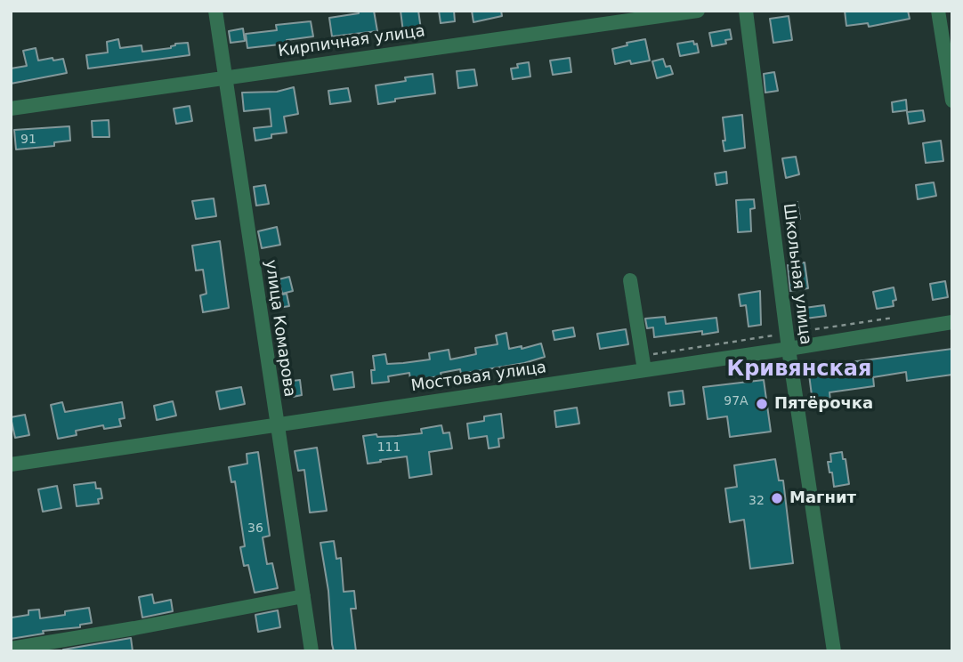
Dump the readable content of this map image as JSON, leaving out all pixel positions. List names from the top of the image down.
{
  "streets": {
    "street": [
      "Кирпичная улица",
      "Школьная улица",
      "улица Комарова",
      "Мостовая улица"
    ]
  },
  "crossings": [
    ["Кирпичная улица", "улица Комарова"],
    ["Школьная улица", "Мостовая улица"],
    ["улица Комарова", "Мостовая улица"]
  ],
  "districts": ["Кривянская"],
  "places": ["Пятёрочка", "Магнит"],
  "house_numbers": [
    "91",
    "97А",
    "111",
    "32",
    "36"
  ]
}
